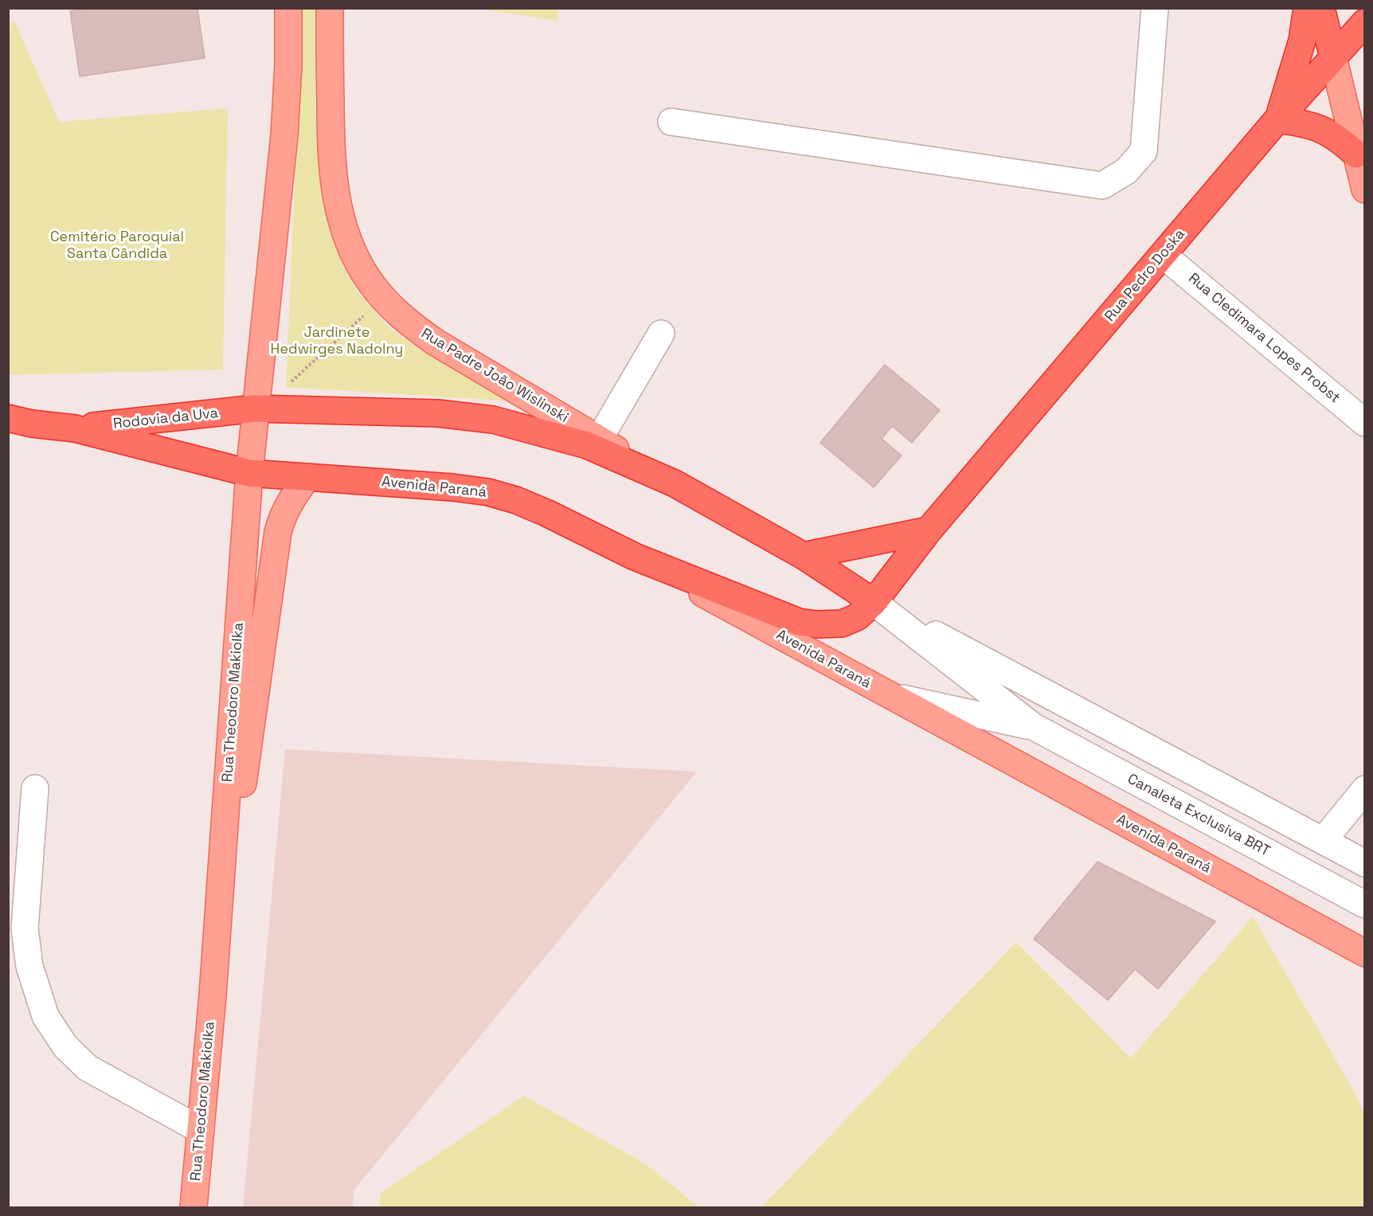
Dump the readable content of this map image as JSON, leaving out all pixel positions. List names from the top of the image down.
{
  "streets": {
    "highway": ["Rua Pedro Doska", "Rodovia da Uva", "Avenida Paraná"],
    "main road": ["Rua Padre João Wislinski", "Rua Theodoro Makiolka"],
    "street": ["Rua Cledimara Lopes Probst", "Canaleta Exclusiva BRT"]
  },
  "crossings": [
    ["Rua Pedro Doska", "Rua Cledimara Lopes Probst"],
    ["Rua Pedro Doska", "Canaleta Exclusiva BRT"],
    ["Rodovia da Uva", "Avenida Paraná"],
    ["Rodovia da Uva", "Rua Theodoro Makiolka"],
    ["Avenida Paraná", "Rua Theodoro Makiolka"],
    ["Avenida Paraná", "Canaleta Exclusiva BRT"]
  ],
  "parks": ["Cemitério Paroquial Santa Cândida", "Jardinete Hedwirges Nadolny"]
}
